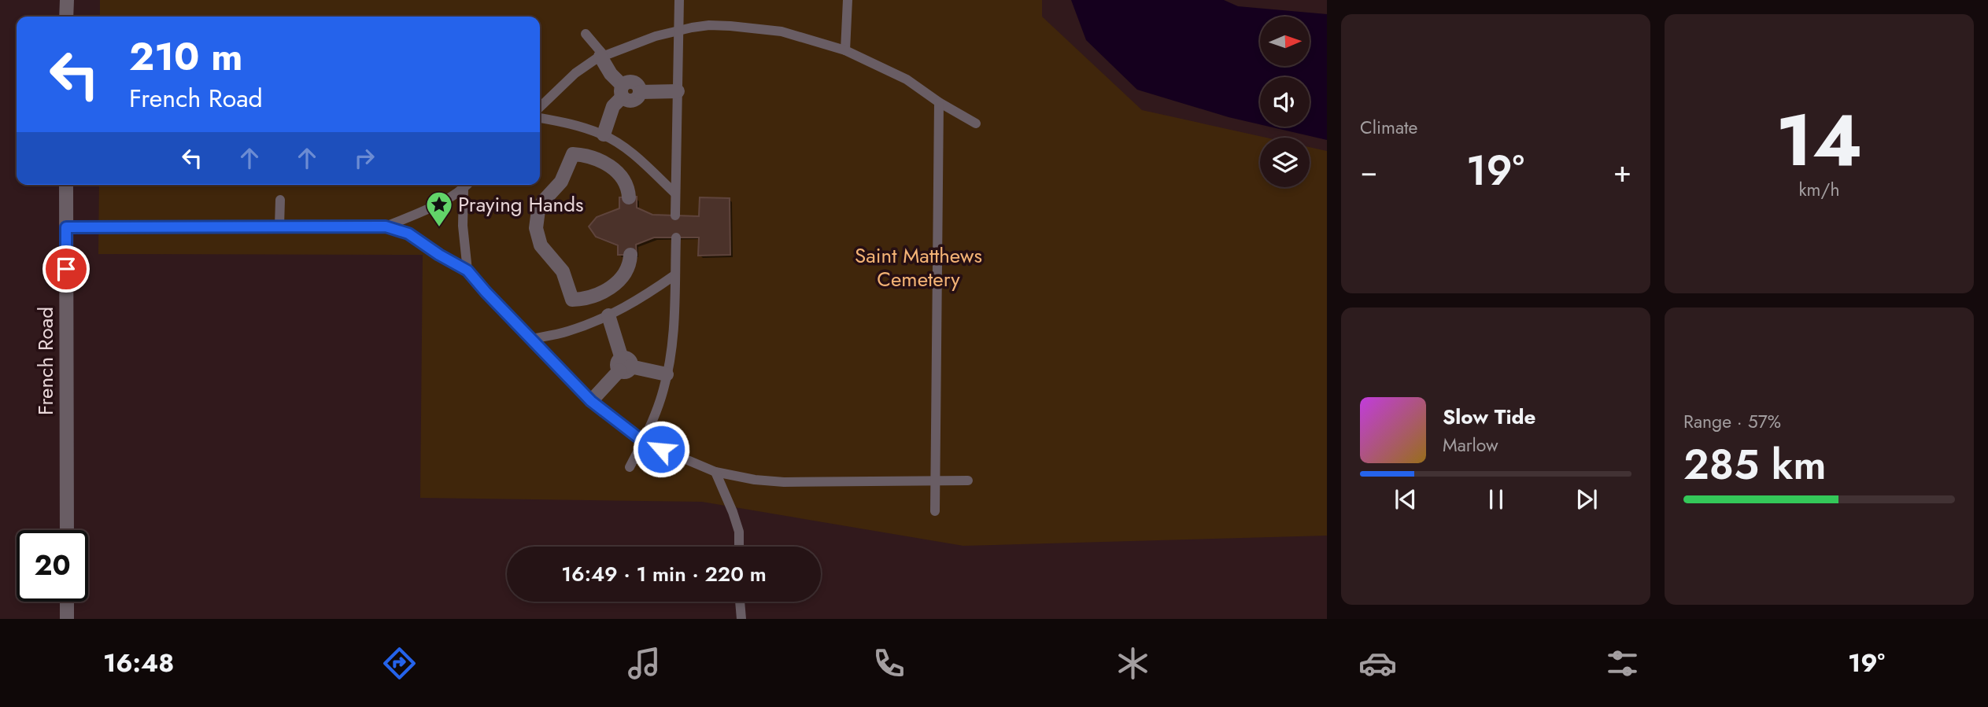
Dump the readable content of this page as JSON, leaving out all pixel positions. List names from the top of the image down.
{
  "streets": {
    "street": ["French Road"]
  },
  "parks": ["Saint Matthews Cemetery"],
  "places": {
    "place": ["Praying Hands"]
  },
  "north": "right",
  "page": {
    "tile": [
      "Climate",
      ["14", "km/h"],
      ["Range · 57%", "285 km"]
    ],
    "turn": ["210 m", "French Road"],
    "heat": ["−", "19°", "+"],
    "song": ["Slow Tide", "Marlow"],
    "limit": "20",
    "trip": "16:49 · 1 min · 220 m",
    "tabs": ["16:48", "19°"]
  }
}
